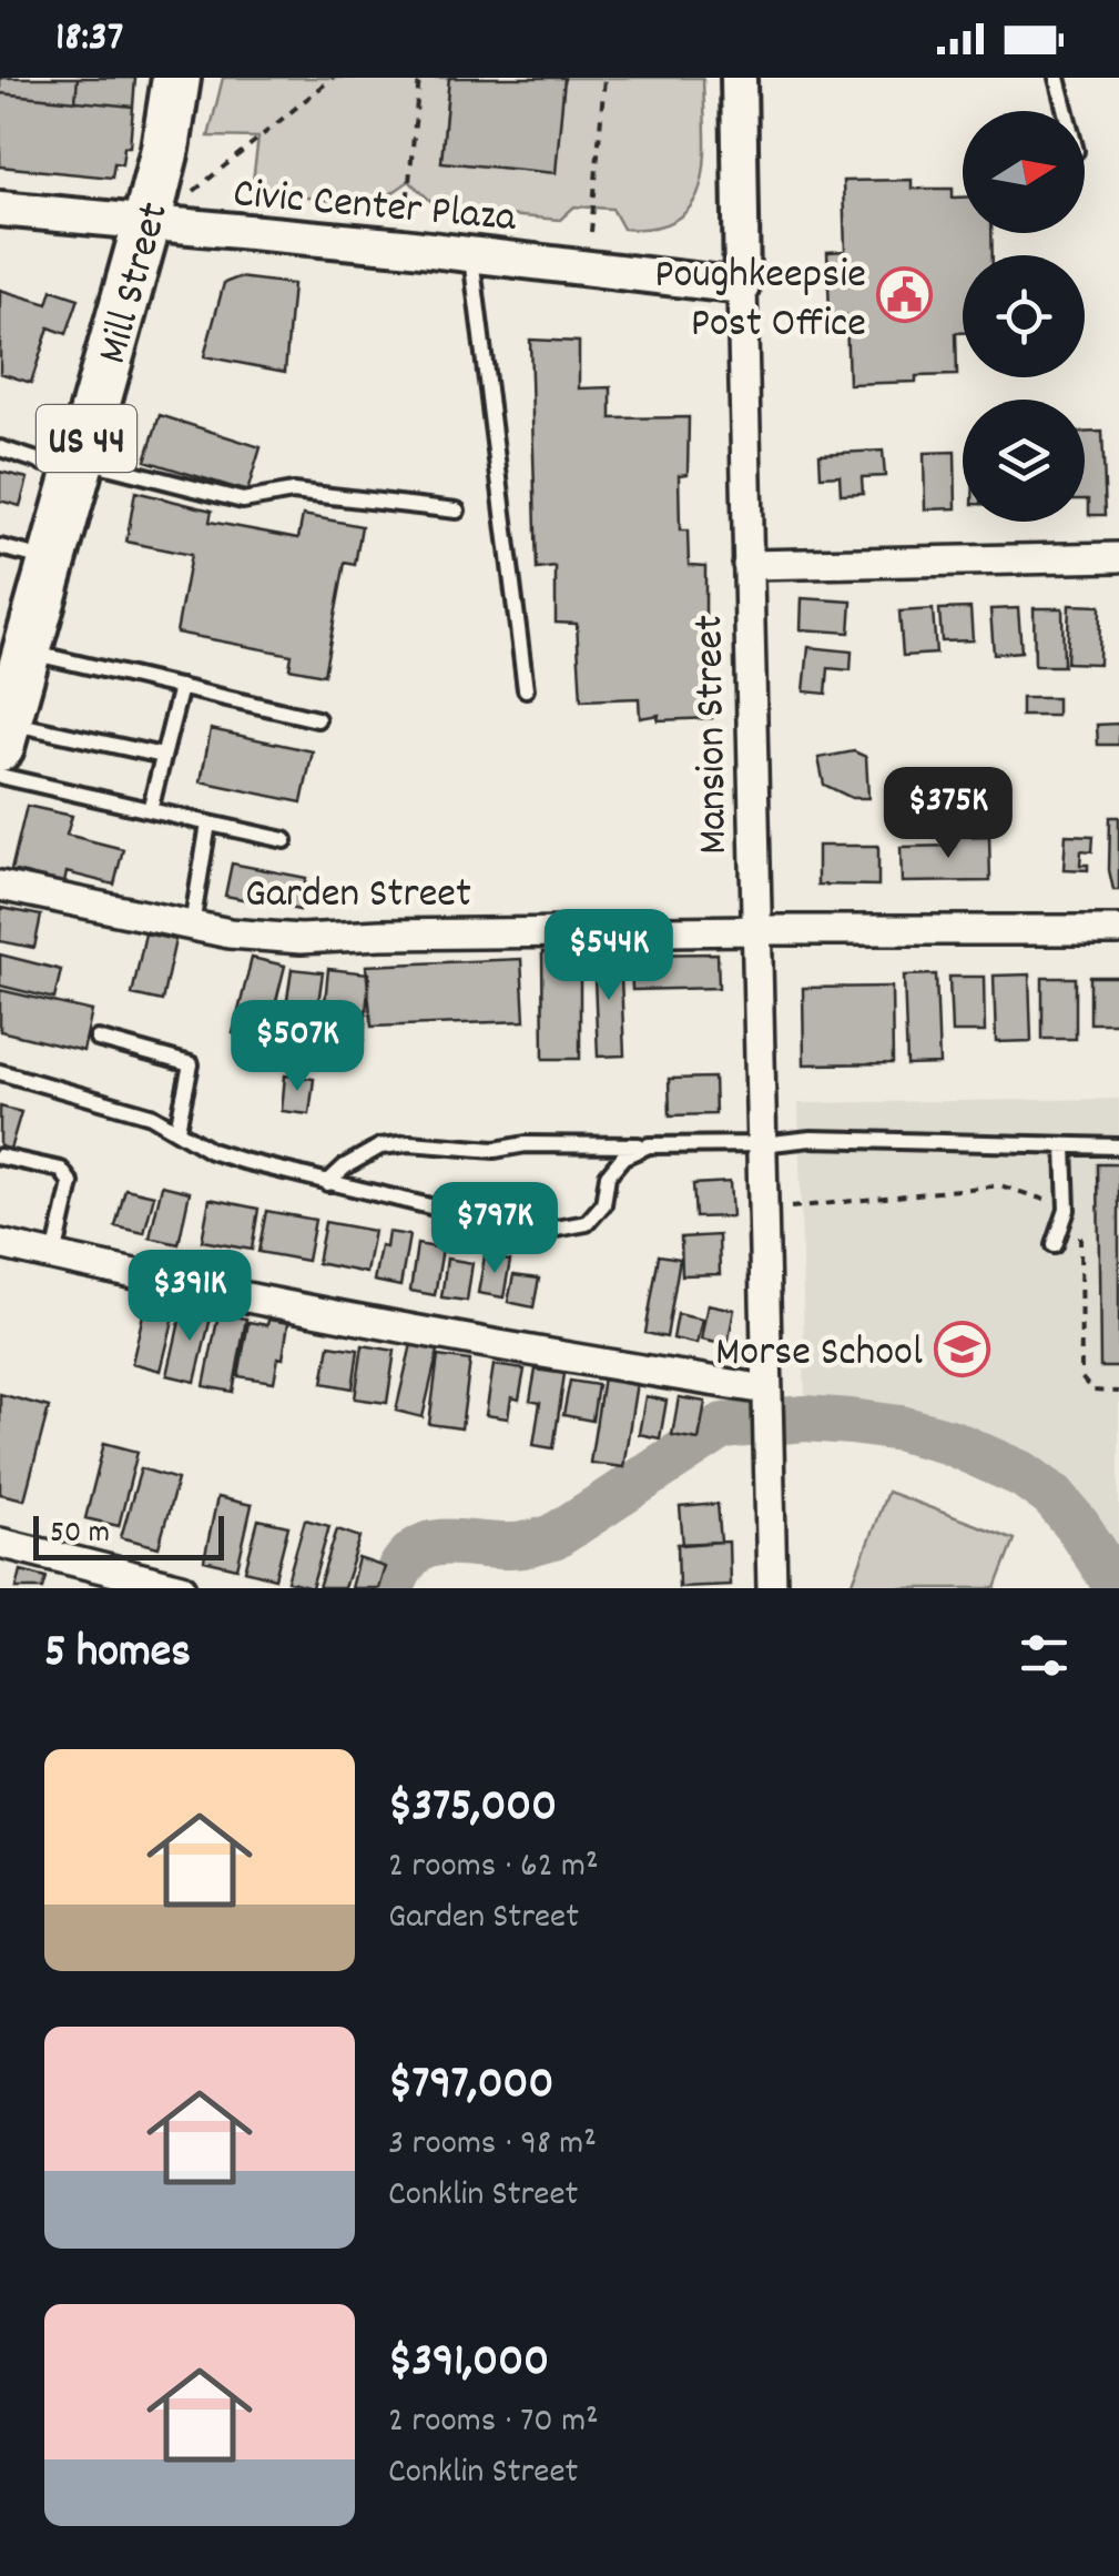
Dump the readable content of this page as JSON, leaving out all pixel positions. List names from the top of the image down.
{
  "streets": {
    "highway": ["Mill Street", "US 44"],
    "street": ["Civic Center Plaza", "Mansion Street", "Garden Street"]
  },
  "crossings": [
    ["Civic Center Plaza", "Mill Street"],
    ["Civic Center Plaza", "Mansion Street"],
    ["Mill Street", "US 44"],
    ["Mansion Street", "Garden Street"]
  ],
  "places": {
    "public building": ["Poughkeepsie Post Office"],
    "school or university": ["Morse School"]
  },
  "scale_bar": "50 m",
  "north": "right",
  "page": {
    "status": "18:37",
    "price": [
      "$375K",
      "$544K",
      "$507K",
      "$797K",
      "$391K"
    ],
    "scale": "50 m",
    "heading": "5 homes",
    "list": [
      {
        "name": "$375,000",
        "note": "2 rooms · 62 m² · Garden Street"
      },
      {
        "name": "$797,000",
        "note": "3 rooms · 98 m² · Conklin Street"
      },
      {
        "name": "$391,000",
        "note": "2 rooms · 70 m² · Conklin Street"
      }
    ]
  }
}
